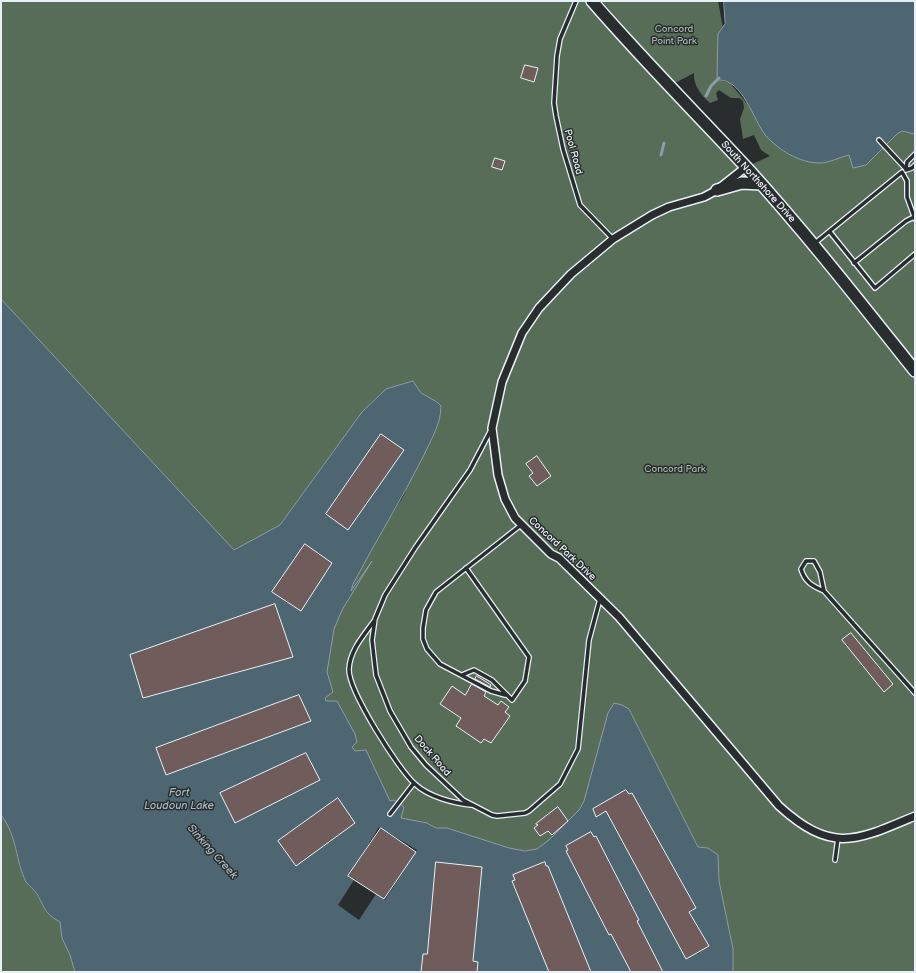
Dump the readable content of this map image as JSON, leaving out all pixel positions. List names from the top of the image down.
{
  "streets": {
    "main road": ["South Northshore Drive"],
    "street": ["Concord Park Drive"],
    "lane": ["Pool Road", "Dock Road"]
  },
  "crossings": [
    ["Pool Road", "Concord Park Drive"],
    ["South Northshore Drive", "Concord Park Drive"],
    ["Concord Park Drive", "Dock Road"]
  ],
  "water": ["Fort Loudoun Lake", "Sinking Creek"],
  "parks": ["Concord Point Park", "Concord Park"]
}
